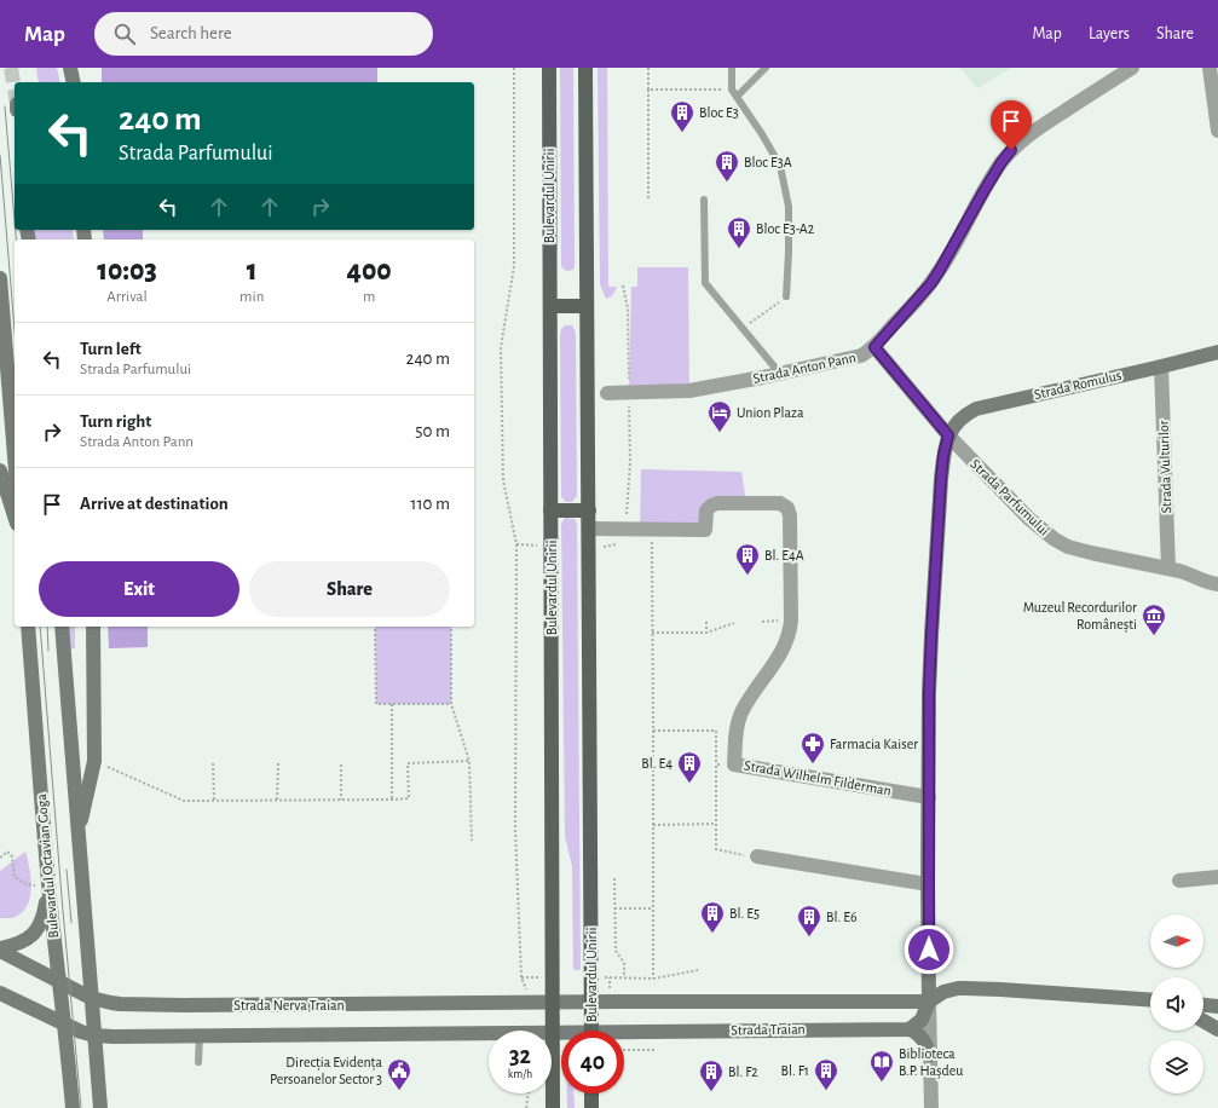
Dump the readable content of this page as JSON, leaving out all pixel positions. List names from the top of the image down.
{
  "streets": {
    "main road": [
      "Bulevardul Unirii",
      "Strada Romulus",
      "Bulevardul Octavian Goga",
      "Strada Nerva Traian",
      "Strada Traian"
    ],
    "street": [
      "Strada Anton Pann",
      "Strada Vulturilor",
      "Strada Parfumului",
      "Strada Wilhelm Filderman"
    ]
  },
  "crossings": [
    ["Bulevardul Unirii", "Strada Wilhelm Filderman"],
    ["Bulevardul Unirii", "Strada Nerva Traian"],
    ["Bulevardul Unirii", "Strada Traian"],
    ["Strada Anton Pann", "Strada Parfumului"],
    ["Strada Romulus", "Strada Vulturilor"],
    ["Strada Romulus", "Strada Parfumului"],
    ["Strada Vulturilor", "Strada Parfumului"],
    ["Bulevardul Octavian Goga", "Strada Nerva Traian"],
    ["Strada Nerva Traian", "Strada Traian"]
  ],
  "places": {
    "building": [
      "Bloc E3",
      "Bloc E3A",
      "Bloc E3-A2",
      "Bl. E4A",
      "Bl. E4",
      "Bl. E5",
      "Bl. E6",
      "Bl. F1",
      "Bl. F2"
    ],
    "hotel": ["Union Plaza"],
    "museum": ["Muzeul Recordurilor Românești"],
    "pharmacy": ["Farmacia Kaiser"],
    "library": ["Biblioteca B.P. Hașdeu"],
    "public building": ["Direcția Evidența Persoanelor Sector 3"]
  },
  "north": "right",
  "page": {
    "header": "Map",
    "search": "Search here",
    "nav": ["Map", "Layers", "Share"],
    "turn": ["240 m", "Strada Parfumului"],
    "eta": [
      "10:03",
      "Arrival",
      "1",
      "min",
      "400",
      "m"
    ],
    "list": [
      {
        "name": "Turn left",
        "note": "Strada Parfumului",
        "value": "240 m"
      },
      {
        "name": "Turn right",
        "note": "Strada Anton Pann",
        "value": "50 m"
      },
      {
        "name": "Arrive at destination",
        "value": "110 m"
      }
    ],
    "buttons": ["Exit", "Share"],
    "speed": "32 km/h",
    "limit": "40"
  }
}
